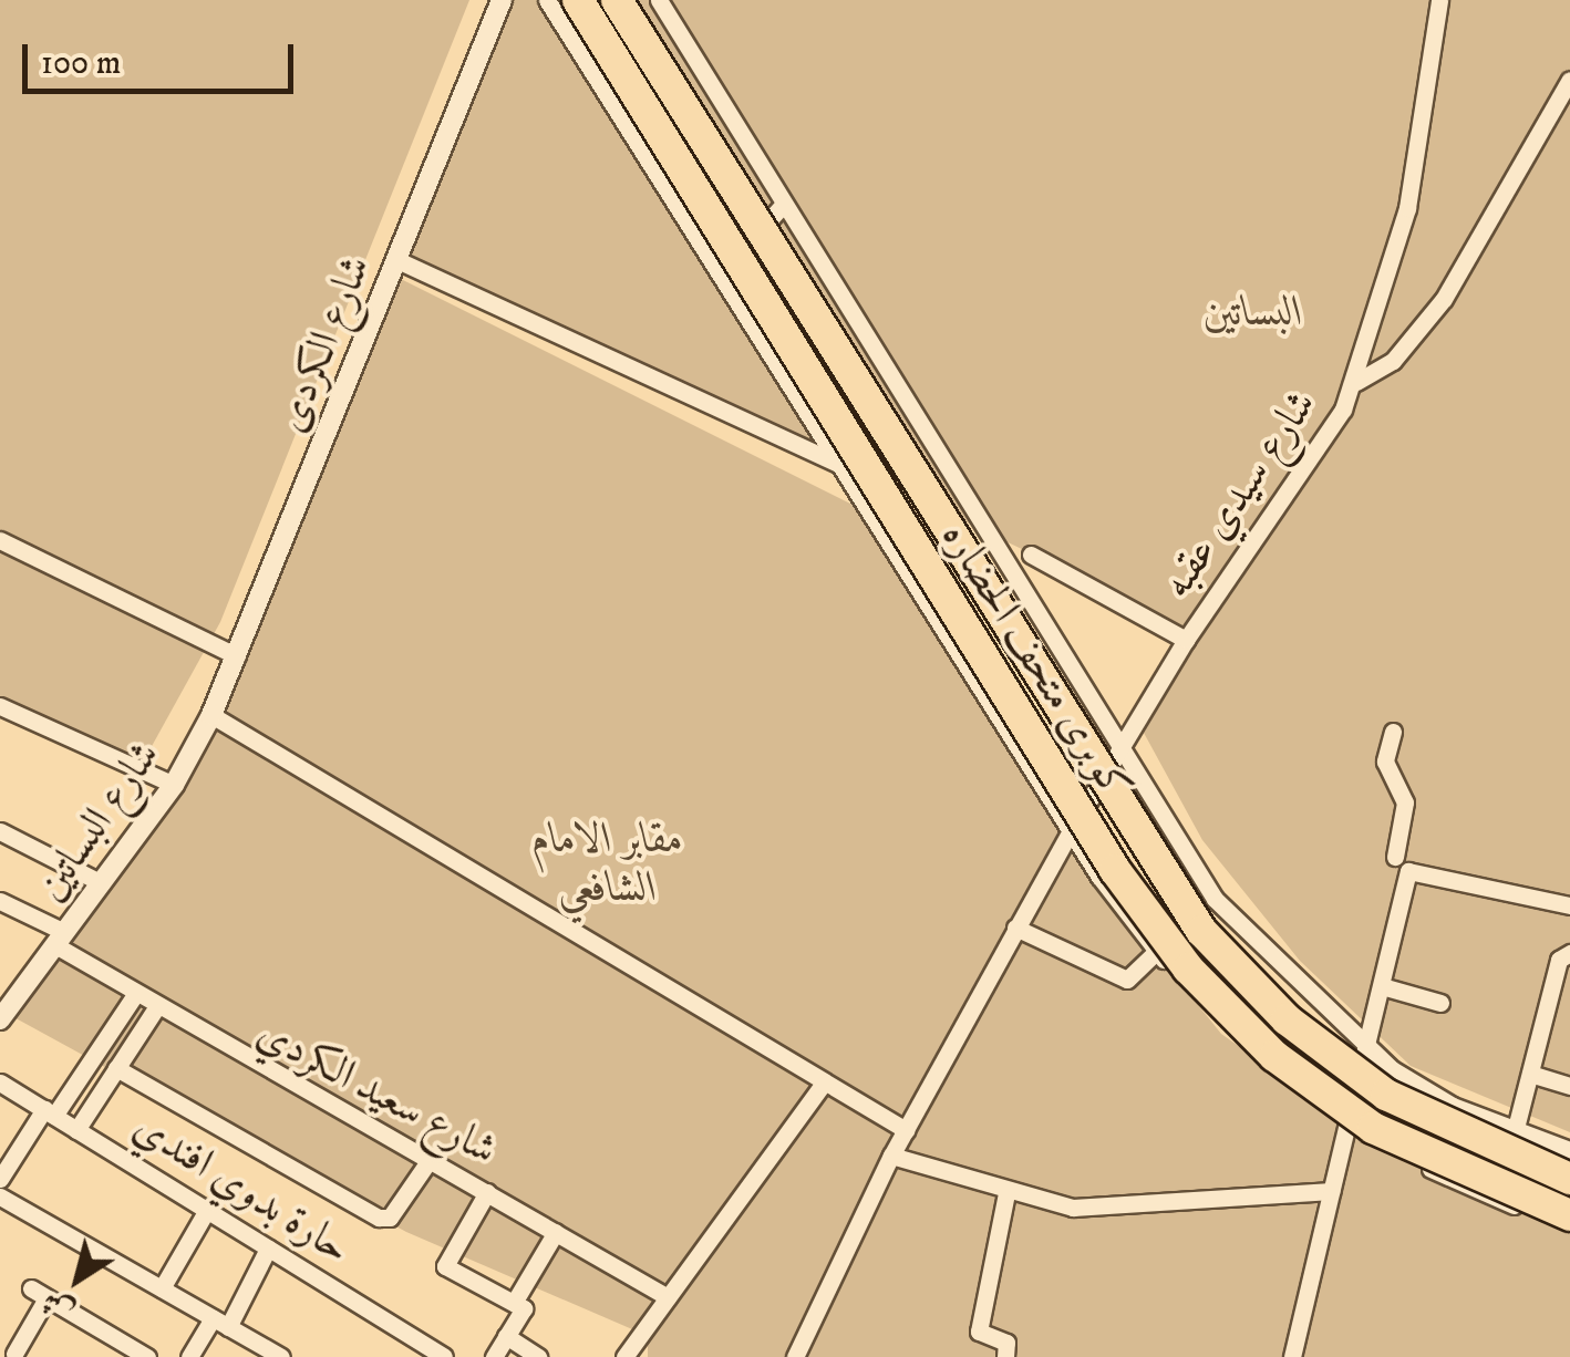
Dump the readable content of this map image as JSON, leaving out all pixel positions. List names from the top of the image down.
{
  "streets": {
    "highway": ["كوبرى متحف الحضاره"],
    "street": [
      "شارع الكردى",
      "شارع سيدي عقبه",
      "شارع البساتين",
      "شارع سعيد الكردي",
      "حارة بدوي افندي"
    ]
  },
  "crossings": [
    ["شارع الكردى", "شارع البساتين"],
    ["شارع البساتين", "شارع سعيد الكردي"]
  ],
  "parks": ["البساتين", "مقابر الامام الشافعي"],
  "scale_bar": "100 m",
  "north": "bottom left"
}
